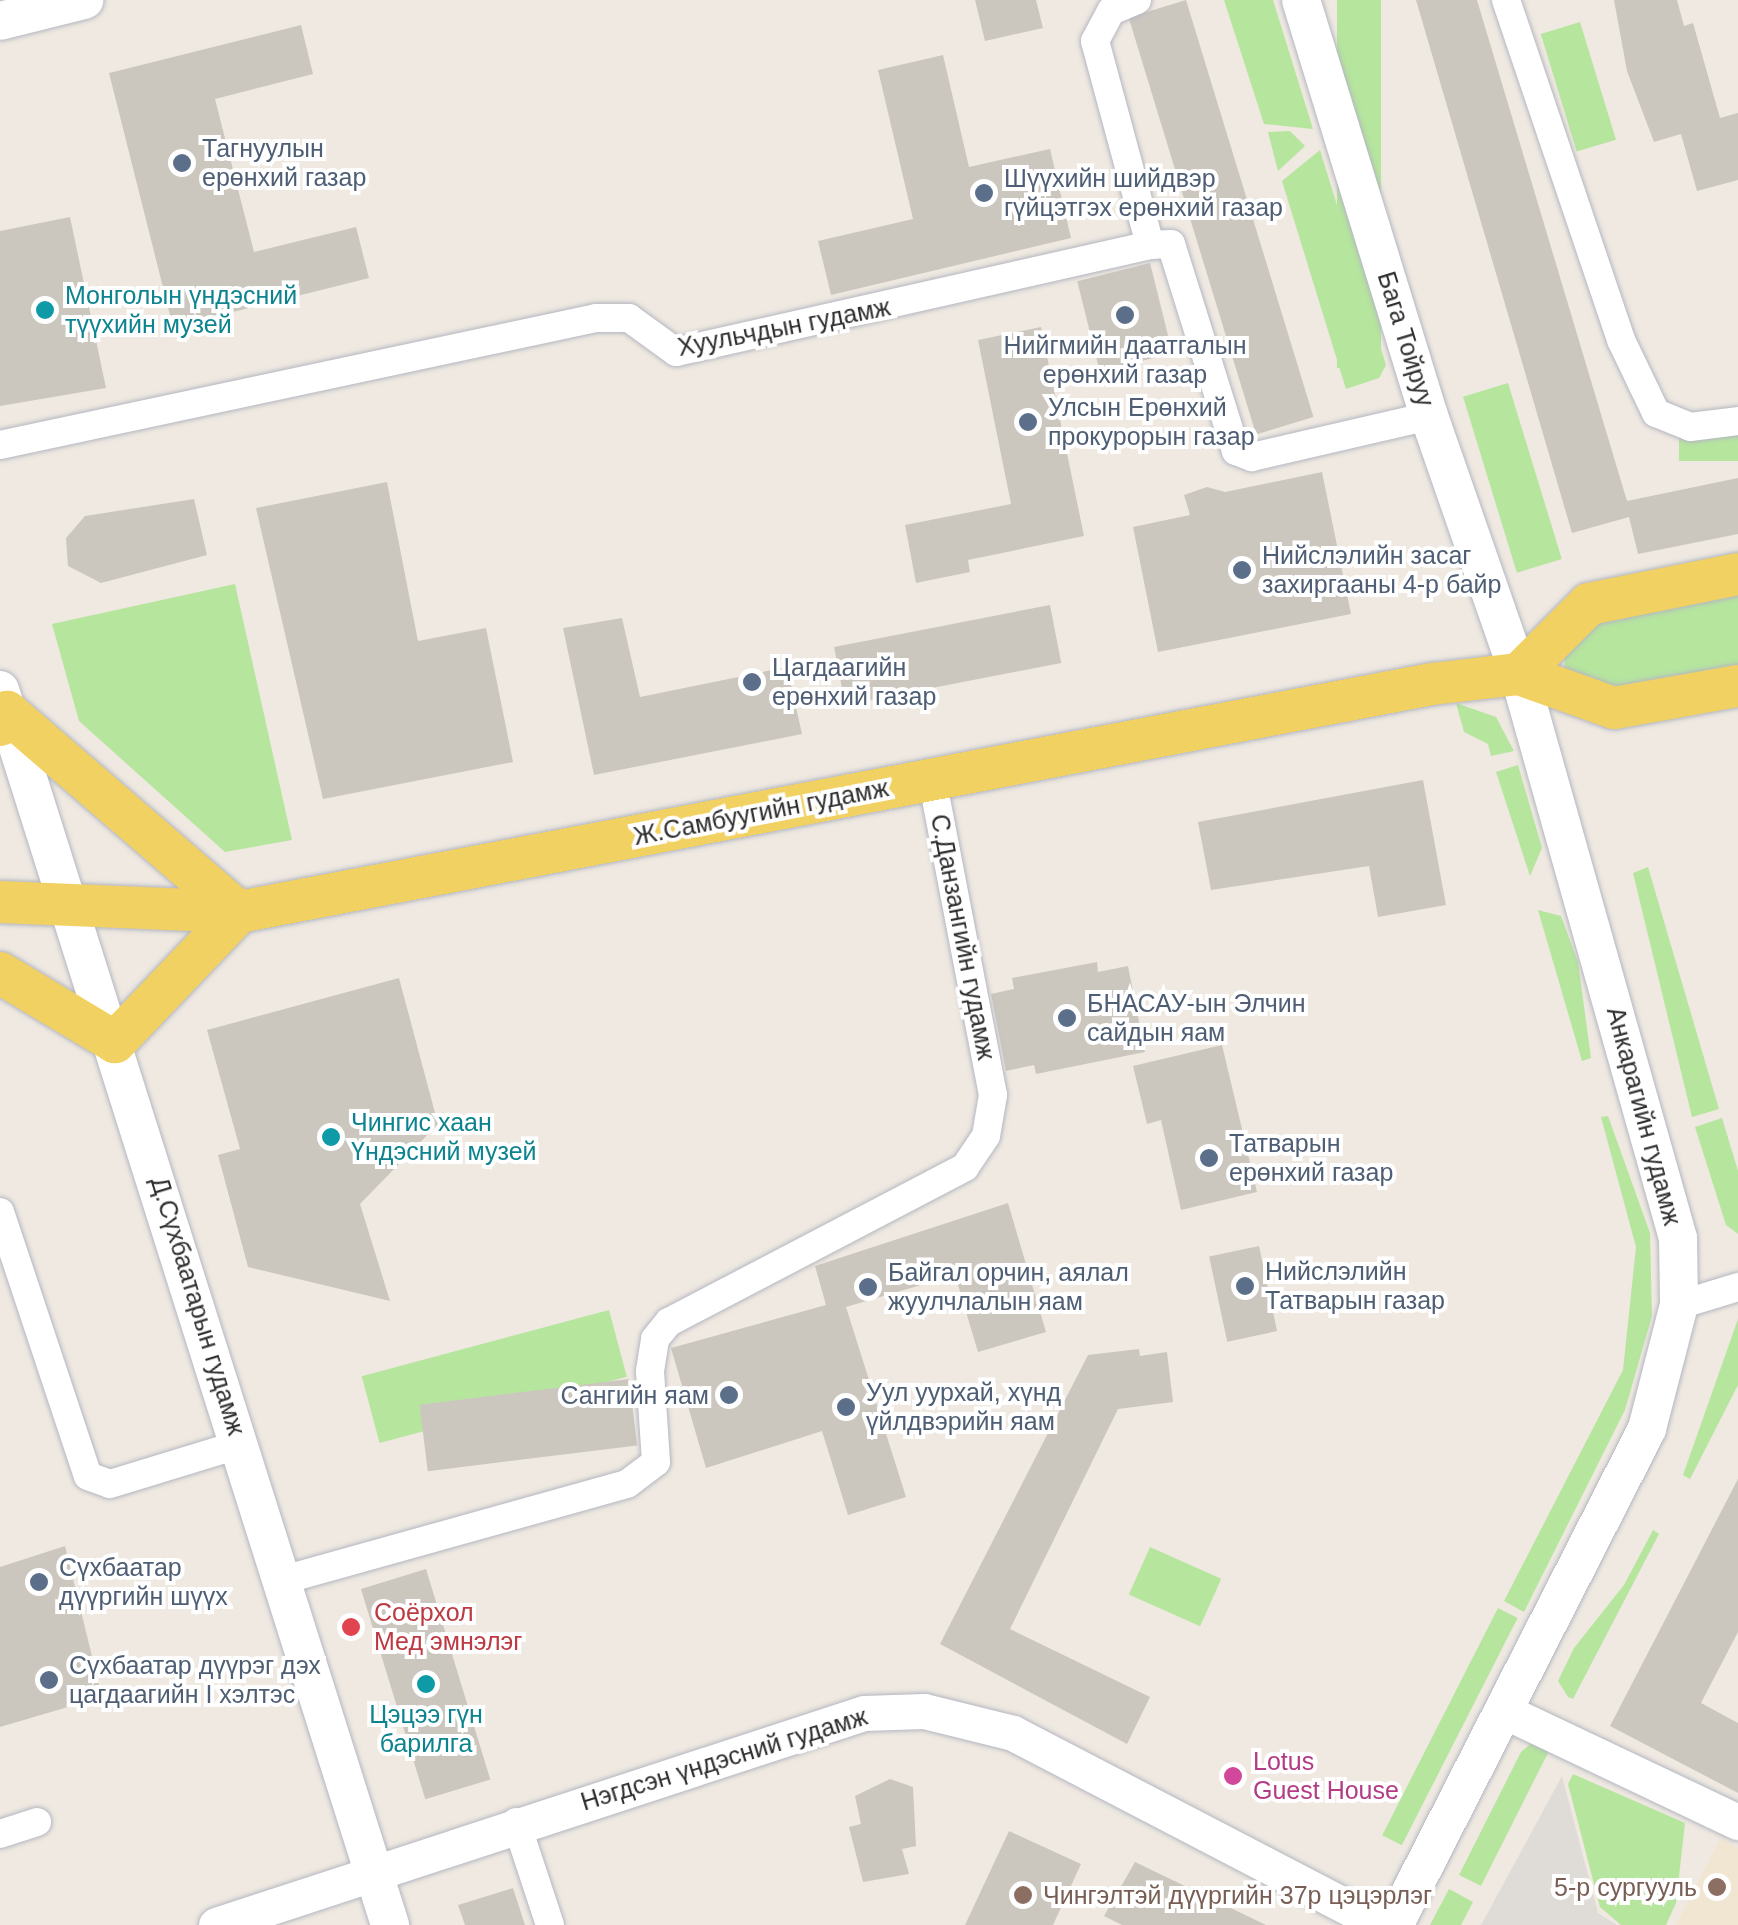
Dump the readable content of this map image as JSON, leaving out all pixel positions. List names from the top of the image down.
{
  "streets": {
    "main road": [
      "Бага Тойруу",
      "Ж.Самбуугийн гудамж",
      "Анкарагийн гудамж",
      "Д.Сүхбаатарын гудамж"
    ],
    "street": ["Хуульчдын гудамж", "С.Данзангийн гудамж", "Нэгдсэн үндэсний гудамж"]
  },
  "crossings": [
    ["Бага Тойруу", "Ж.Самбуугийн гудамж"],
    ["Бага Тойруу", "Анкарагийн гудамж"],
    ["Ж.Самбуугийн гудамж", "С.Данзангийн гудамж"],
    ["Ж.Самбуугийн гудамж", "Анкарагийн гудамж"],
    ["Ж.Самбуугийн гудамж", "Д.Сүхбаатарын гудамж"],
    ["С.Данзангийн гудамж", "Д.Сүхбаатарын гудамж"],
    ["Д.Сүхбаатарын гудамж", "Нэгдсэн үндэсний гудамж"]
  ],
  "places": [
    "Тагнуулын ерөнхий газар",
    "Шүүхийн шийдвэр гүйцэтгэх ерөнхий газар",
    "Монголын үндэсний түүхийн музей",
    "Нийгмийн даатгалын ерөнхий газар",
    "Улсын Ерөнхий прокурорын газар",
    "Нийслэлийн засаг захиргааны 4-р байр",
    "Цагдаагийн ерөнхий газар",
    "БНАСАУ-ын Элчин сайдын яам",
    "Чингис хаан Үндэсний музей",
    "Татварын ерөнхий газар",
    "Нийслэлийн Татварын газар",
    "Байгал орчин, аялал жуулчлалын яам",
    "Сангийн яам",
    "Уул уурхай, хүнд үйлдвэрийн яам",
    "Сүхбаатар дүүргийн шүүх",
    "Соёрхол Мед эмнэлэг",
    "Сүхбаатар дүүрэг дэх цагдаагийн I хэлтэс",
    "Цэцээ гүн барилга",
    "Lotus Guest House",
    "5-р сургууль",
    "Чингэлтэй дүүргийн 37р цэцэрлэг"
  ]
}
